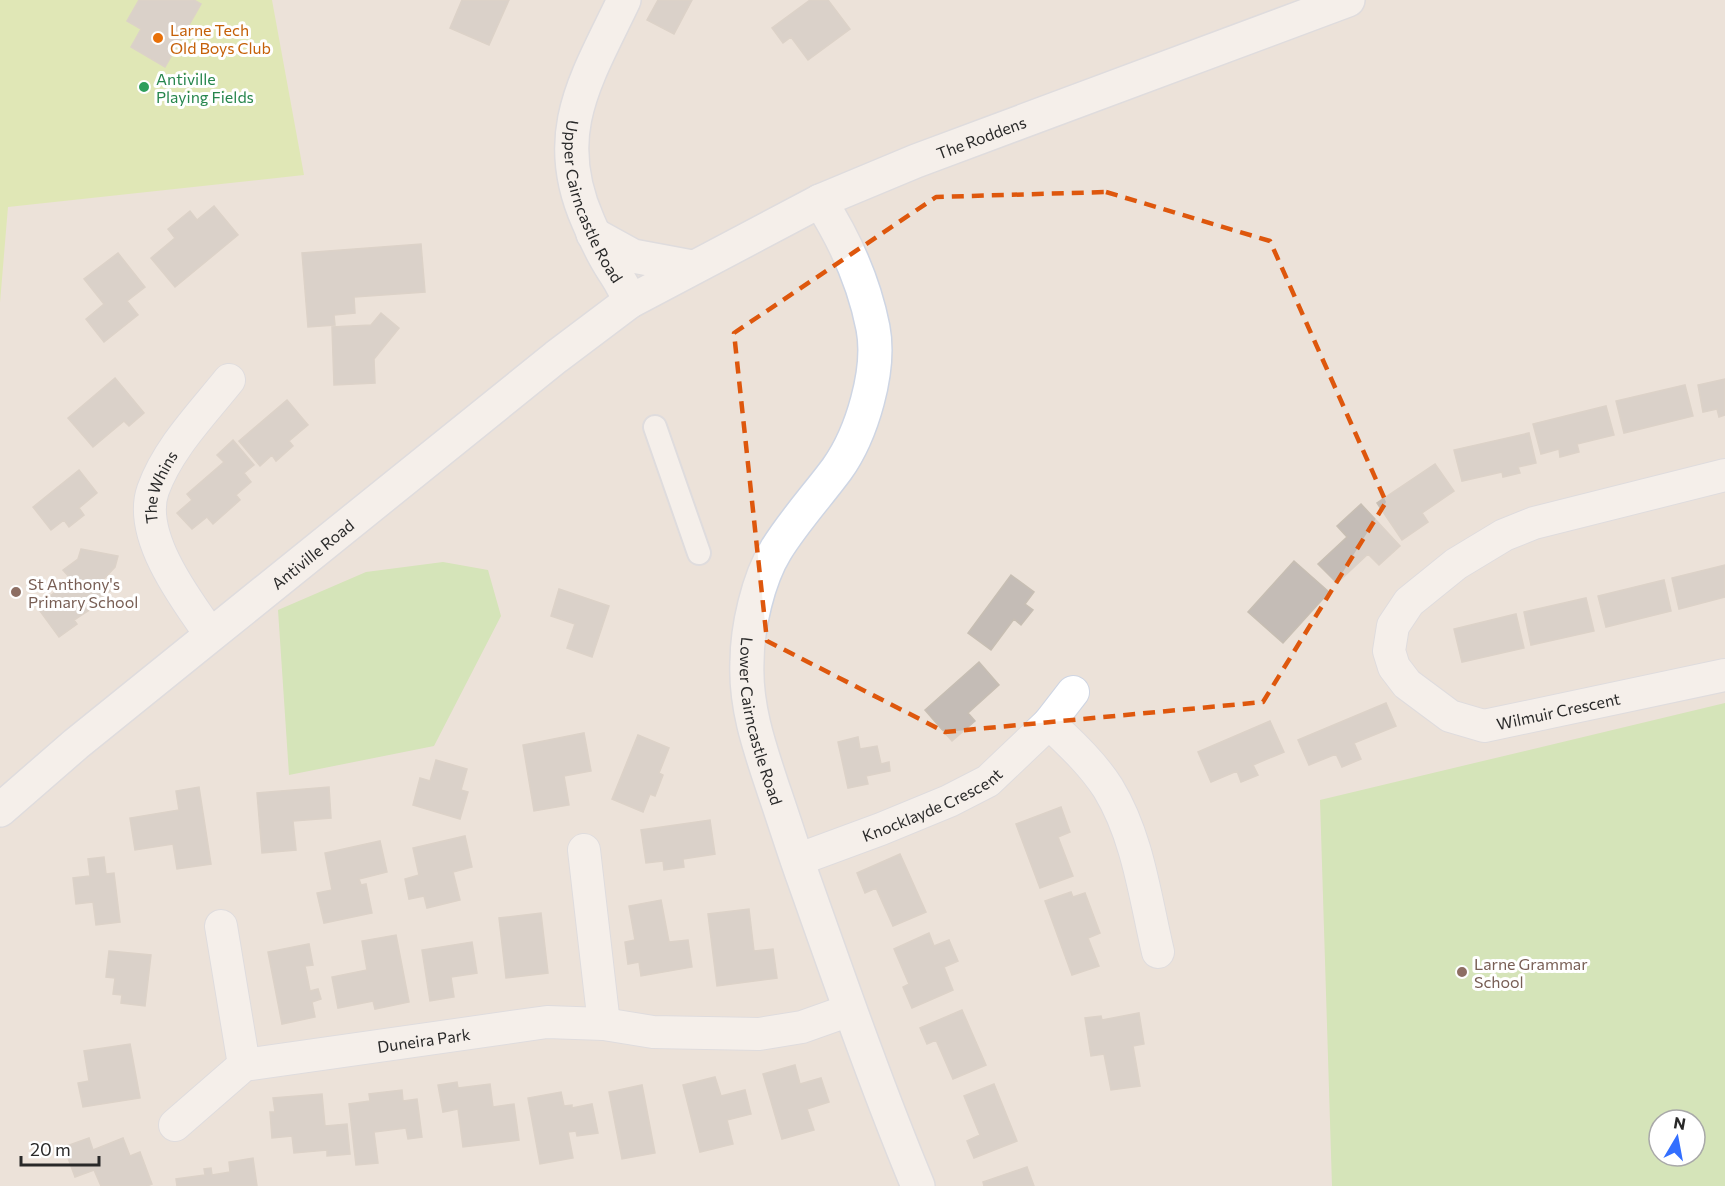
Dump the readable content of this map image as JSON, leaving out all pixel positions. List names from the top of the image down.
{
  "streets": {
    "street": [
      "The Roddens",
      "Upper Cairncastle Road",
      "The Whins",
      "Antiville Road",
      "Wilmuir Crescent",
      "Lower Cairncastle Road",
      "Knocklayde Crescent",
      "Duneira Park"
    ]
  },
  "crossings": [
    ["The Roddens", "Upper Cairncastle Road"],
    ["The Roddens", "Antiville Road"],
    ["The Roddens", "Lower Cairncastle Road"],
    ["Upper Cairncastle Road", "Antiville Road"],
    ["The Whins", "Antiville Road"],
    ["Lower Cairncastle Road", "Knocklayde Crescent"],
    ["Lower Cairncastle Road", "Duneira Park"]
  ],
  "places": [
    "Larne Tech Old Boys Club",
    "Antiville Playing Fields",
    "St Anthony's Primary School",
    "Larne Grammar School"
  ],
  "scale_bar": "20 m",
  "north": "top"
}
